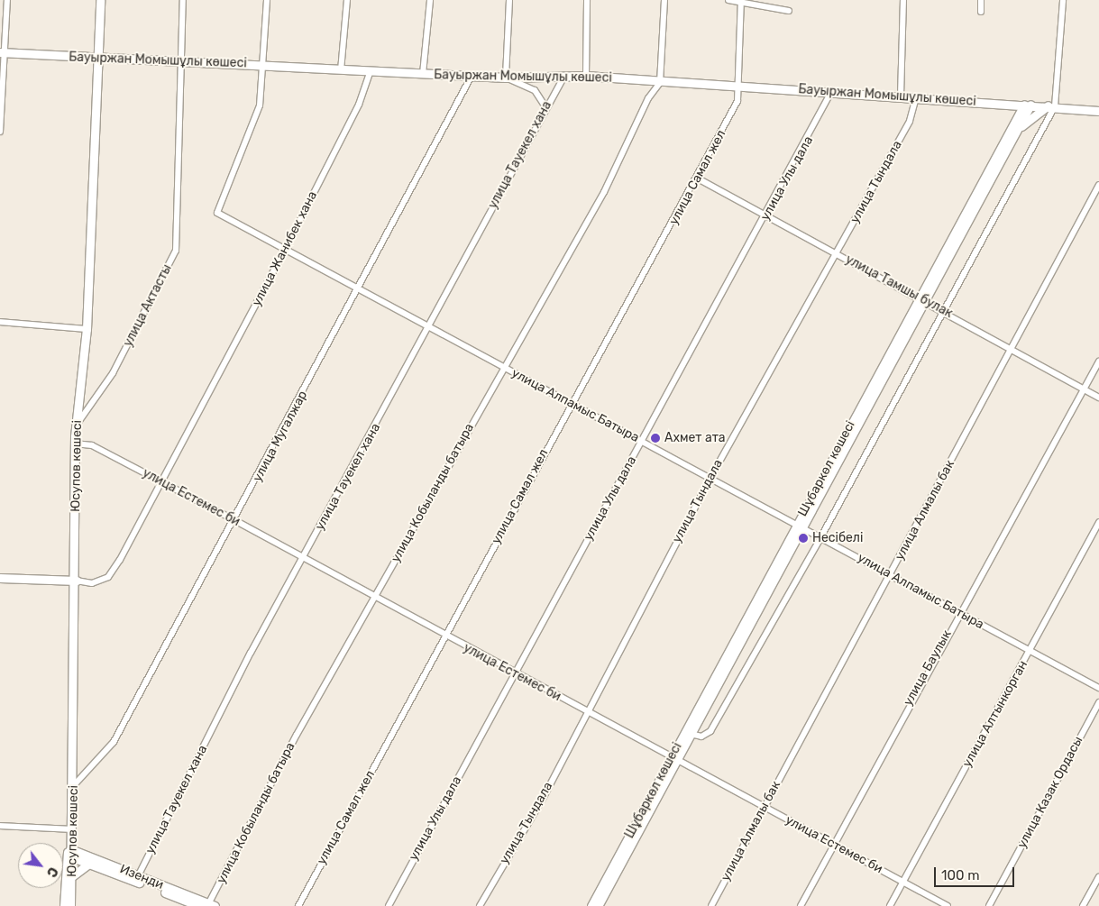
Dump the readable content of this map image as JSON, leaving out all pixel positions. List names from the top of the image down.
{
  "streets": {
    "street": [
      "Бауыржан Момышұлы көшесі",
      "улица Тауекел хана",
      "улица Самал жел",
      "улица Улы дала",
      "улица Тындала",
      "улица Жанибек хана",
      "улица Тамшы булак",
      "улица Актасты",
      "улица Алпамыс Батыра",
      "улица Мугалжар",
      "Юсупов көшесі",
      "Шұбаркөл көшесі",
      "улица Кобыланды батыра",
      "улица Естемес би",
      "улица Алмалы бак",
      "улица Баулык",
      "улица Алтынкорган",
      "улица Казак Ордасы",
      "Изенди"
    ]
  },
  "crossings": [
    ["Бауыржан Момышұлы көшесі", "улица Тауекел хана"],
    ["Бауыржан Момышұлы көшесі", "улица Самал жел"],
    ["Бауыржан Момышұлы көшесі", "улица Улы дала"],
    ["Бауыржан Момышұлы көшесі", "улица Тындала"],
    ["Бауыржан Момышұлы көшесі", "улица Жанибек хана"],
    ["Бауыржан Момышұлы көшесі", "улица Актасты"],
    ["Бауыржан Момышұлы көшесі", "улица Алпамыс Батыра"],
    ["Бауыржан Момышұлы көшесі", "улица Мугалжар"],
    ["Бауыржан Момышұлы көшесі", "Юсупов көшесі"],
    ["Бауыржан Момышұлы көшесі", "Шұбаркөл көшесі"],
    ["Бауыржан Момышұлы көшесі", "улица Кобыланды батыра"],
    ["улица Тауекел хана", "улица Алпамыс Батыра"],
    ["улица Тауекел хана", "улица Естемес би"],
    ["улица Тауекел хана", "Изенди"],
    ["улица Самал жел", "улица Тамшы булак"],
    ["улица Самал жел", "улица Алпамыс Батыра"],
    ["улица Самал жел", "улица Естемес би"],
    ["улица Улы дала", "улица Тамшы булак"],
    ["улица Улы дала", "улица Алпамыс Батыра"],
    ["улица Улы дала", "улица Естемес би"],
    ["улица Тындала", "улица Тамшы булак"],
    ["улица Тындала", "улица Алпамыс Батыра"],
    ["улица Тындала", "улица Естемес би"],
    ["улица Жанибек хана", "улица Алпамыс Батыра"],
    ["улица Жанибек хана", "Юсупов көшесі"],
    ["улица Жанибек хана", "улица Естемес би"],
    ["улица Тамшы булак", "Шұбаркөл көшесі"],
    ["улица Тамшы булак", "улица Алмалы бак"],
    ["улица Тамшы булак", "улица Баулык"],
    ["улица Актасты", "Юсупов көшесі"],
    ["улица Алпамыс Батыра", "улица Мугалжар"],
    ["улица Алпамыс Батыра", "Шұбаркөл көшесі"],
    ["улица Алпамыс Батыра", "улица Кобыланды батыра"],
    ["улица Алпамыс Батыра", "улица Алмалы бак"],
    ["улица Алпамыс Батыра", "улица Баулык"],
    ["улица Алпамыс Батыра", "улица Алтынкорган"],
    ["улица Мугалжар", "Юсупов көшесі"],
    ["улица Мугалжар", "улица Естемес би"],
    ["Юсупов көшесі", "улица Естемес би"],
    ["Юсупов көшесі", "Изенди"],
    ["Шұбаркөл көшесі", "улица Естемес би"],
    ["улица Кобыланды батыра", "улица Естемес би"],
    ["улица Кобыланды батыра", "Изенди"],
    ["улица Естемес би", "улица Алмалы бак"],
    ["улица Естемес би", "улица Баулык"],
    ["улица Естемес би", "улица Алтынкорган"]
  ],
  "places": ["Ахмет ата", "Несібелі"],
  "scale_bar": "100 m",
  "north": "bottom right"
}
